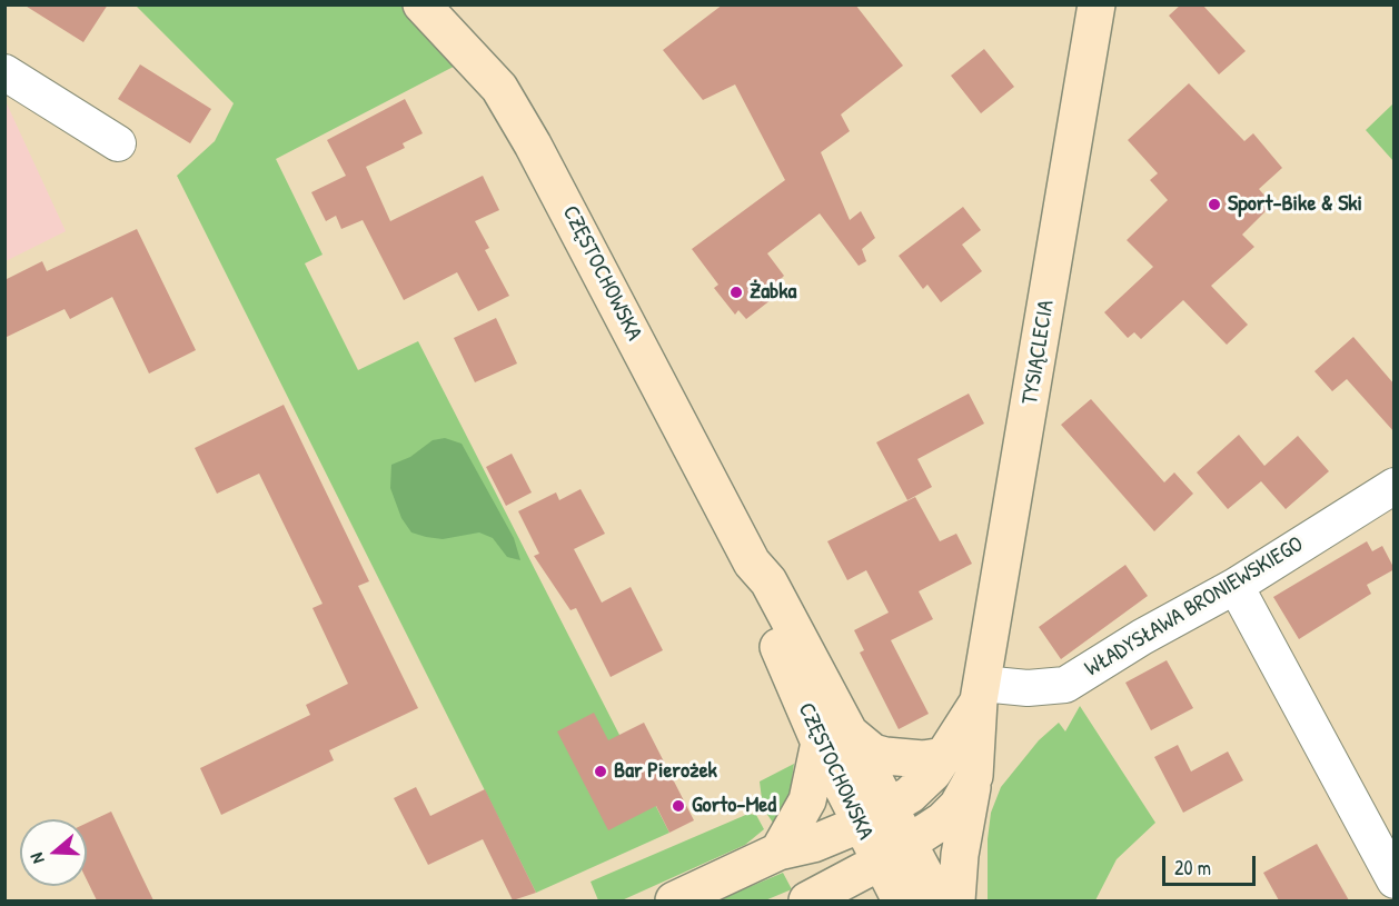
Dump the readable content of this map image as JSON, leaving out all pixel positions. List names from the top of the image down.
{
  "streets": {
    "street": ["CZĘSTOCHOWSKA", "TYSIĄCLECIA", "WŁADYSŁAWA BRONIEWSKIEGO"]
  },
  "crossings": [
    ["CZĘSTOCHOWSKA", "TYSIĄCLECIA"],
    ["TYSIĄCLECIA", "WŁADYSŁAWA BRONIEWSKIEGO"]
  ],
  "places": [
    "Sport-Bike & Ski",
    "Żabka",
    "Bar Pierożek",
    "Gorto-Med"
  ],
  "scale_bar": "20 m",
  "north": "left"
}
